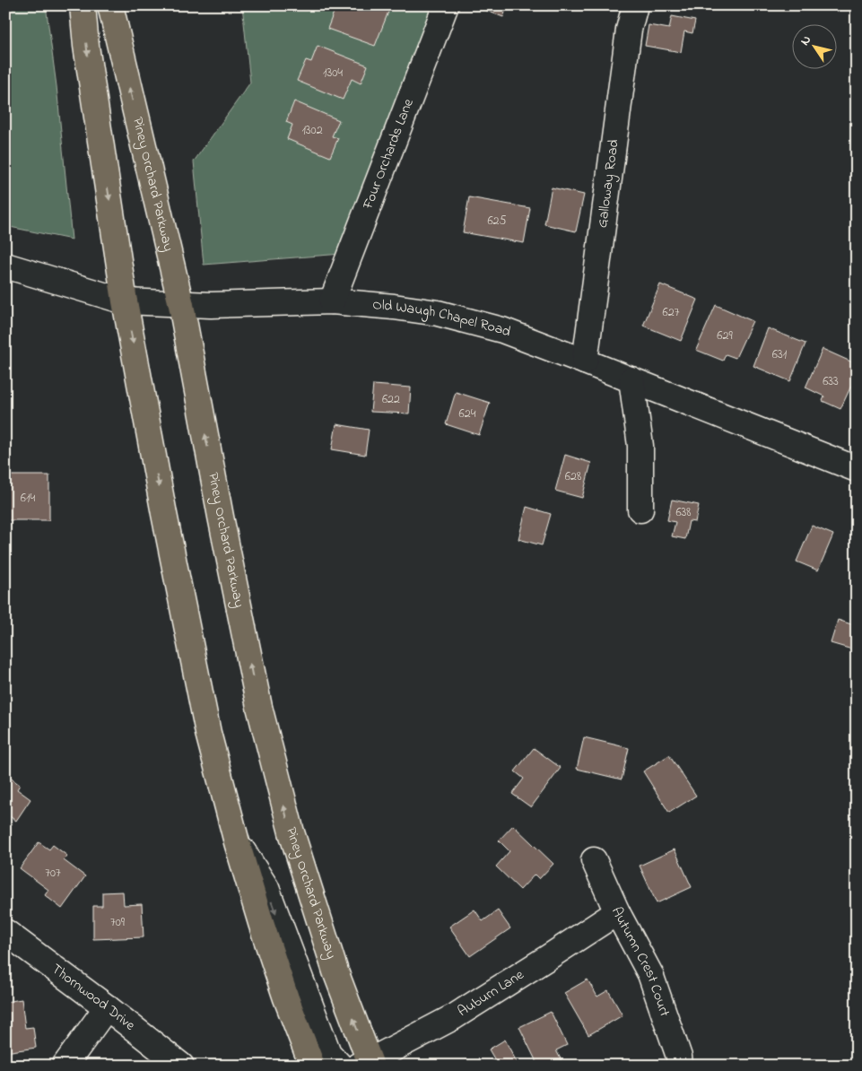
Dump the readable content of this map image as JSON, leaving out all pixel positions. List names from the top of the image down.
{
  "streets": {
    "main road": ["Piney Orchard Parkway"],
    "street": [
      "Four Orchards Lane",
      "Galloway Road",
      "Old Waugh Chapel Road",
      "Autumn Crest Court",
      "Auburn Lane",
      "Thornwood Drive"
    ]
  },
  "crossings": [
    ["Four Orchards Lane", "Old Waugh Chapel Road"],
    ["Galloway Road", "Old Waugh Chapel Road"],
    ["Piney Orchard Parkway", "Old Waugh Chapel Road"],
    ["Piney Orchard Parkway", "Auburn Lane"],
    ["Autumn Crest Court", "Auburn Lane"]
  ],
  "house_numbers": [
    "1304",
    "1302",
    "625",
    "627",
    "629",
    "631",
    "633",
    "622",
    "624",
    "628",
    "614",
    "638",
    "707",
    "709"
  ],
  "north": "top left"
}
